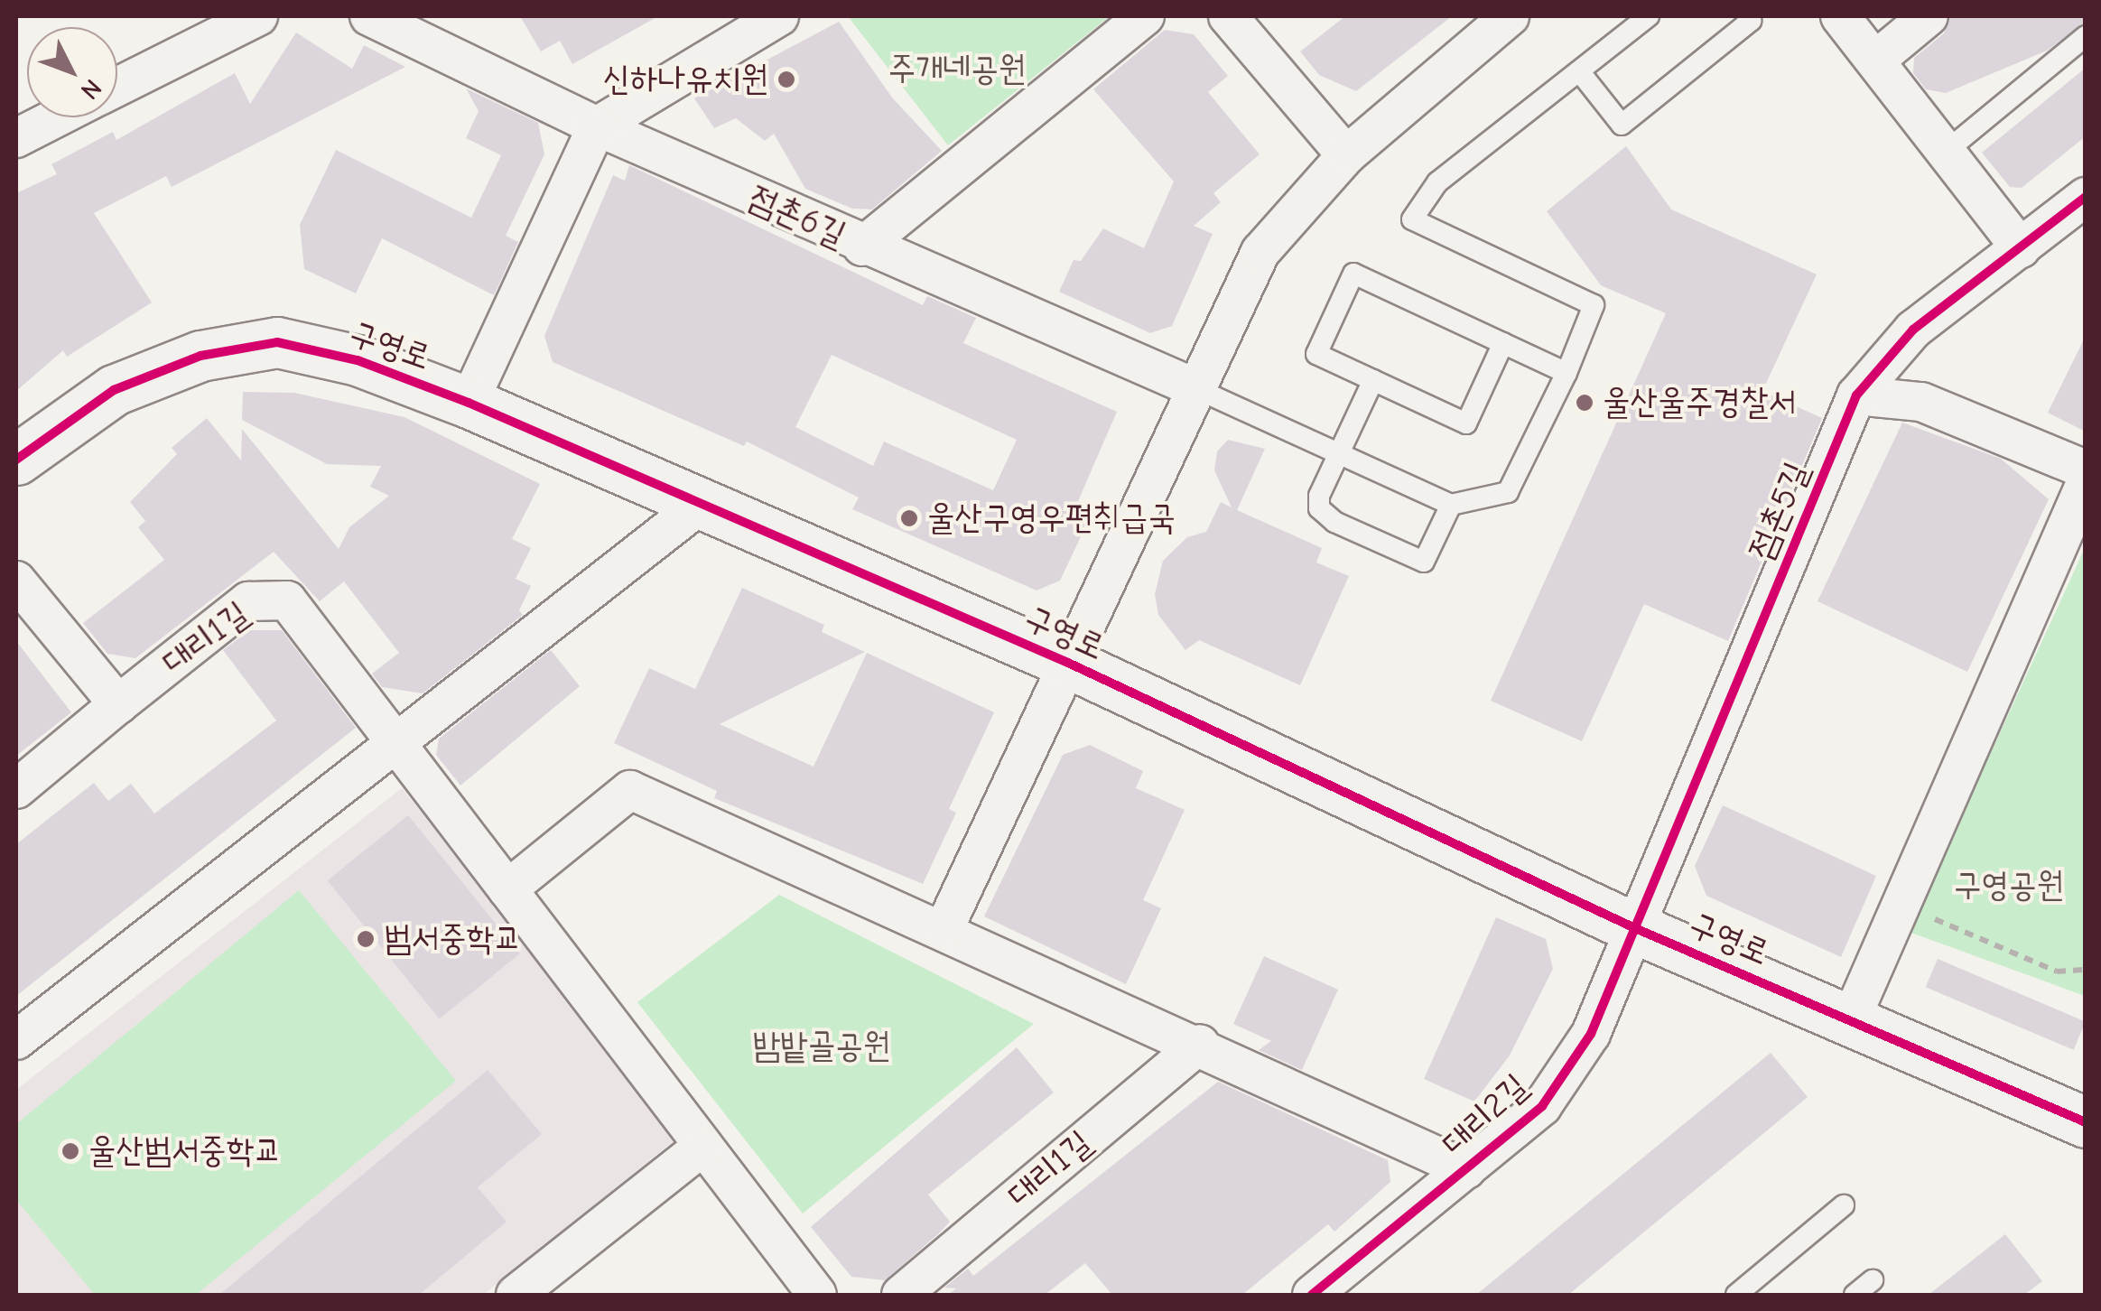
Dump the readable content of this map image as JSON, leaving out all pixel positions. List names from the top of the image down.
{
  "streets": {
    "main road": ["구영로"],
    "street": [
      "점촌6길",
      "점촌5길",
      "대리1길",
      "대리2길"
    ]
  },
  "crossings": [
    ["구영로", "점촌5길"],
    ["구영로", "대리2길"],
    ["점촌5길", "대리2길"]
  ],
  "parks": ["주개네공원", "구영공원", "밤밭골공원"],
  "places": [
    "신하나유치원",
    "울산울주경찰서",
    "울산구영우편취급국",
    "범서중학교",
    "울산범서중학교"
  ],
  "north": "bottom right"
}
